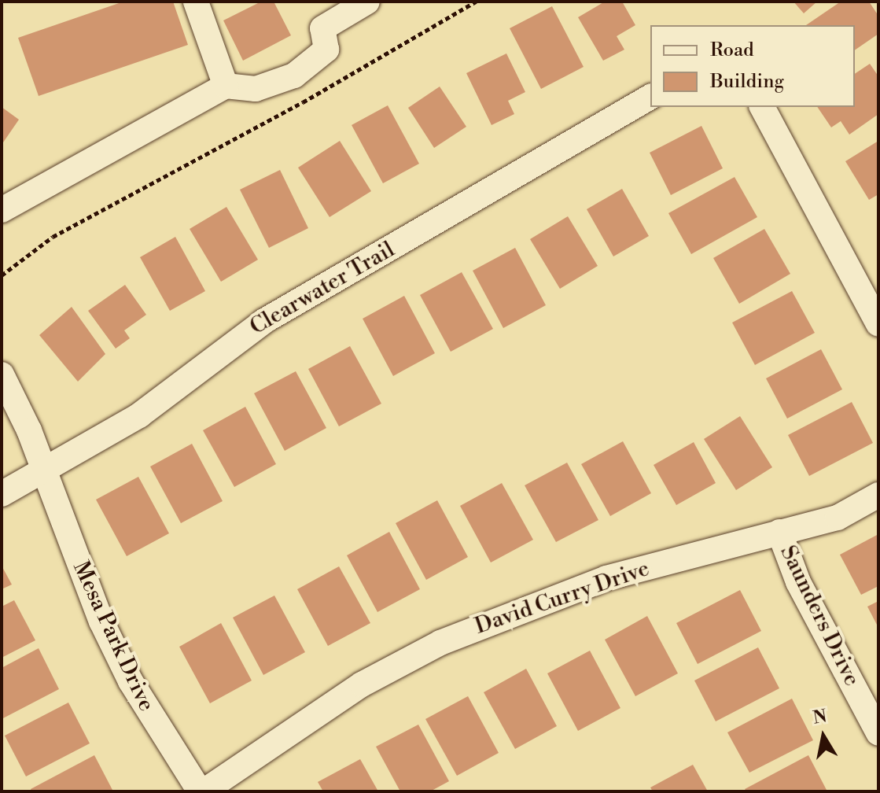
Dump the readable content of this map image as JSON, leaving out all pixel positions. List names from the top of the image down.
{
  "streets": {
    "street": [
      "Clearwater Trail",
      "David Curry Drive",
      "Saunders Drive",
      "Mesa Park Drive"
    ]
  },
  "crossings": [
    ["Clearwater Trail", "Mesa Park Drive"],
    ["David Curry Drive", "Saunders Drive"],
    ["David Curry Drive", "Mesa Park Drive"]
  ],
  "legend": ["Road", "Building"],
  "north": "top"
}
